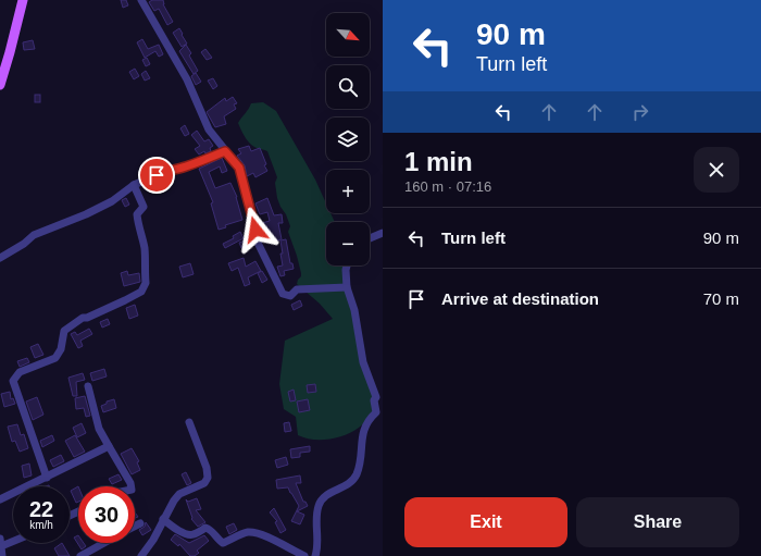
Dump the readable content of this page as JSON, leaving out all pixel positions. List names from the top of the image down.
{
  "north": "bottom right",
  "page": {
    "turn": ["90 m", "Turn left"],
    "map_buttons": ["+", "−"],
    "heading": ["1 min", "160 m · 07:16"],
    "list": [
      {
        "name": "Turn left",
        "value": "90 m"
      },
      {
        "name": "Arrive at destination",
        "value": "70 m"
      }
    ],
    "speed": "22 km/h",
    "limit": "30",
    "buttons": ["Exit", "Share"]
  }
}
